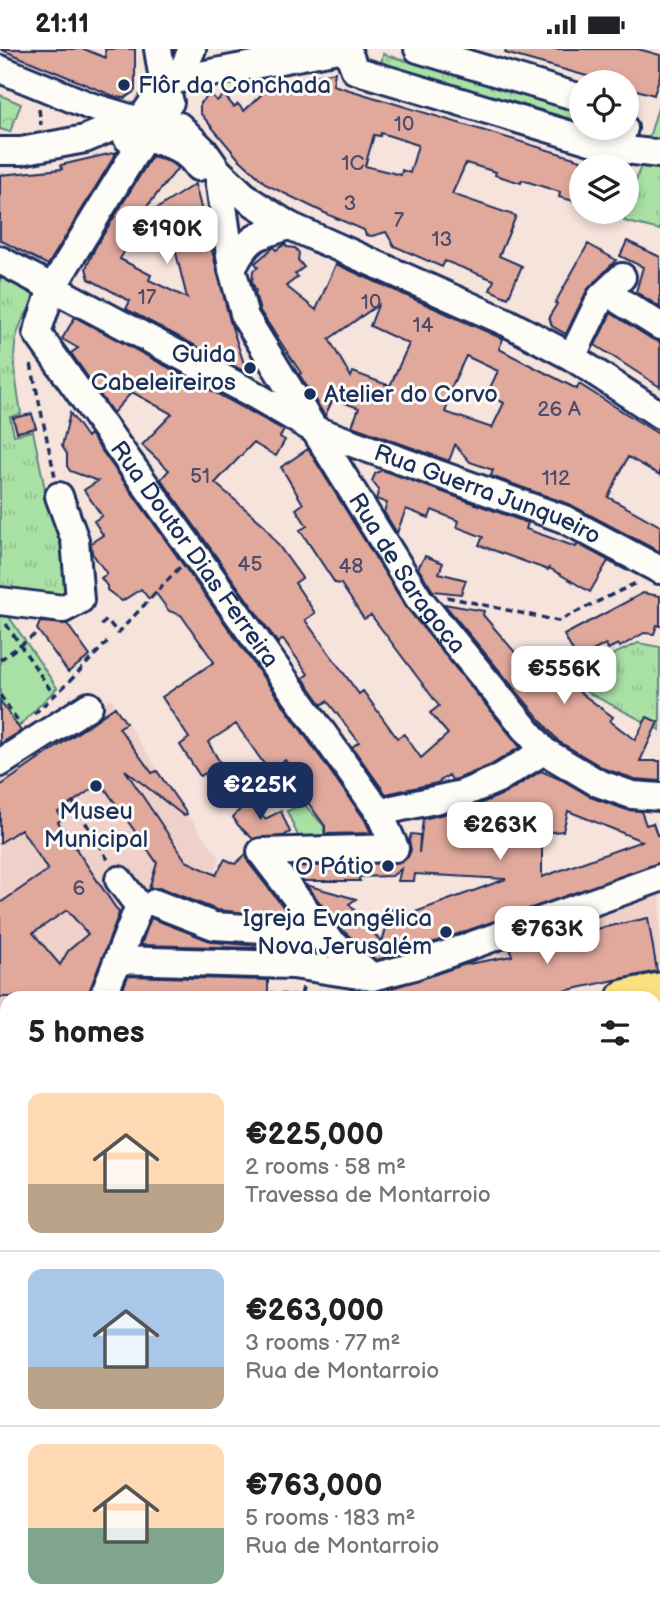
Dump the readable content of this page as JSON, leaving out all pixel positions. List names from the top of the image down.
{
  "streets": {
    "street": ["Rua Guerra Junqueiro", "Rua Doutor Dias Ferreira", "Rua de Saragoça"]
  },
  "crossings": [
    ["Rua Guerra Junqueiro", "Rua Doutor Dias Ferreira"],
    ["Rua Guerra Junqueiro", "Rua de Saragoça"]
  ],
  "places": [
    "Flôr da Conchada",
    "Guida Cabeleireiros",
    "Atelier do Corvo",
    "Museu Municipal",
    "O Pátio",
    "Igreja Evangélica Nova Jerusalém"
  ],
  "house_numbers": [
    "10",
    "1C",
    "3",
    "7",
    "13",
    "17",
    "10",
    "14",
    "26 A",
    "51",
    "112",
    "45",
    "48",
    "6"
  ],
  "page": {
    "status": "21:11",
    "price": [
      "€190K",
      "€556K",
      "€225K",
      "€263K",
      "€763K"
    ],
    "heading": "5 homes",
    "list": [
      {
        "name": "€225,000",
        "note": "2 rooms · 58 m² · Travessa de Montarroio"
      },
      {
        "name": "€263,000",
        "note": "3 rooms · 77 m² · Rua de Montarroio"
      },
      {
        "name": "€763,000",
        "note": "5 rooms · 183 m² · Rua de Montarroio"
      }
    ]
  }
}
